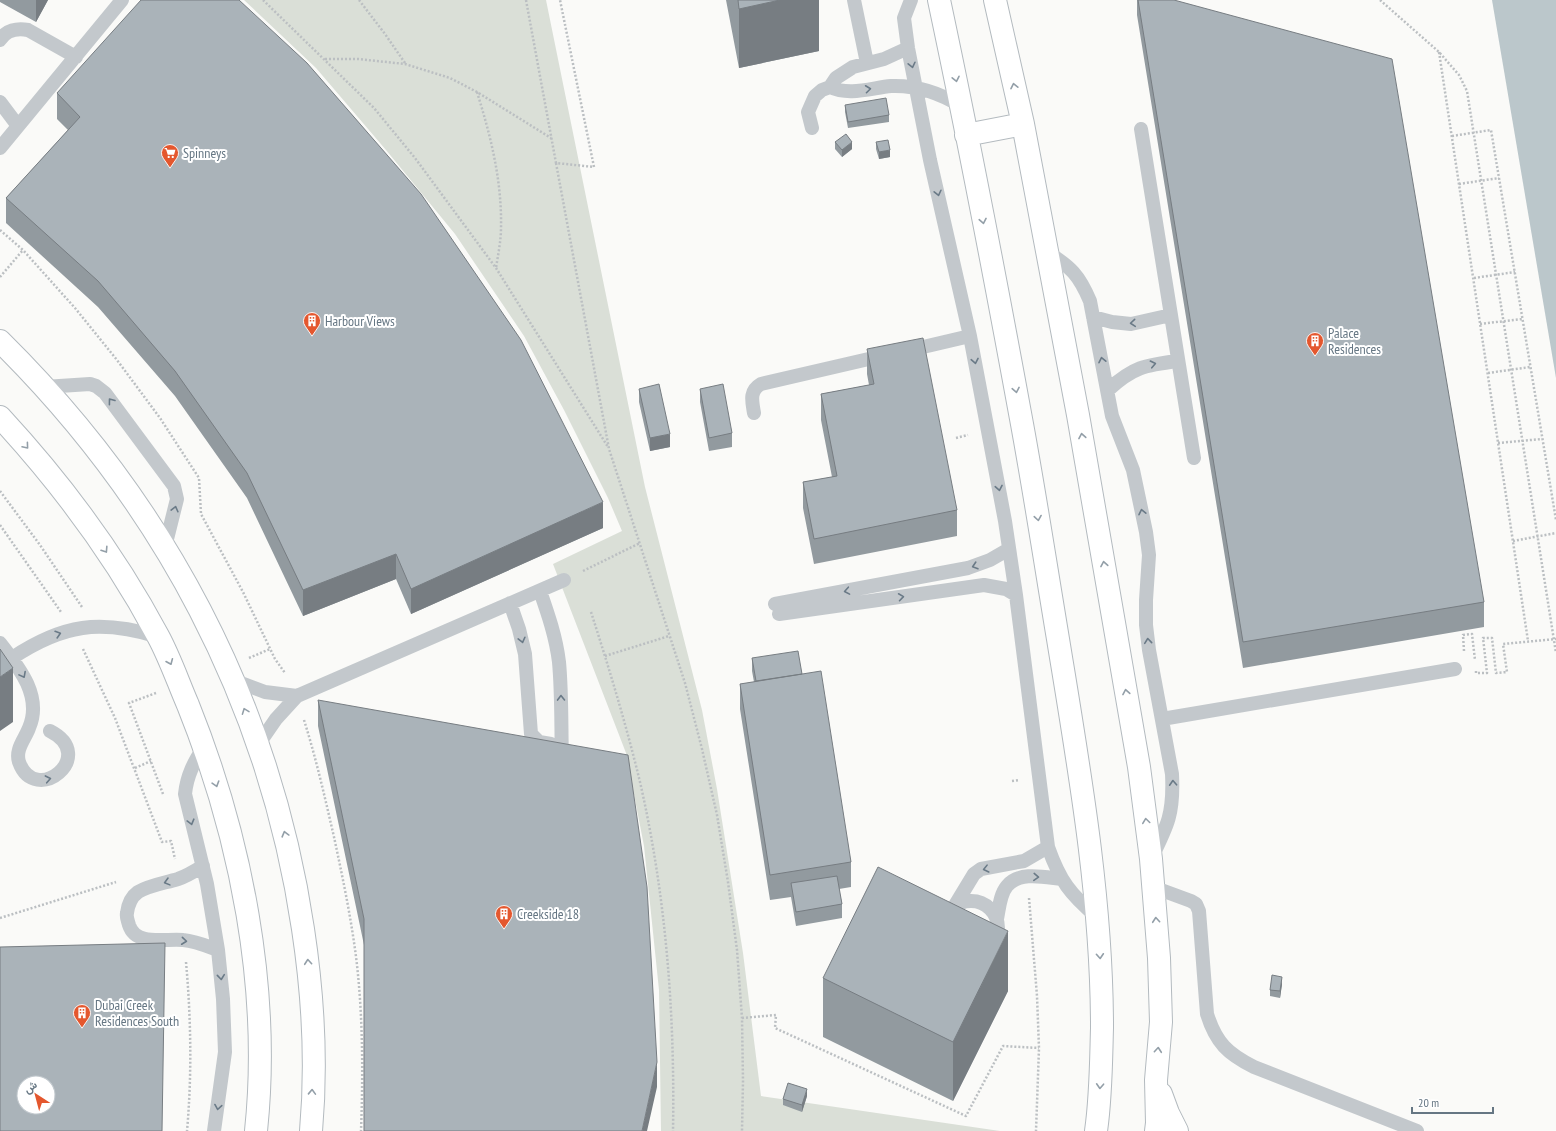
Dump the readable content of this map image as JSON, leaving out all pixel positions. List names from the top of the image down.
{
  "places": {
    "supermarket": ["Spinneys"],
    "building": [
      "Harbour Views",
      "Palace Residences",
      "Creekside 18",
      "Dubai Creek Residences South"
    ]
  },
  "scale_bar": "20 m",
  "north": "top left"
}
